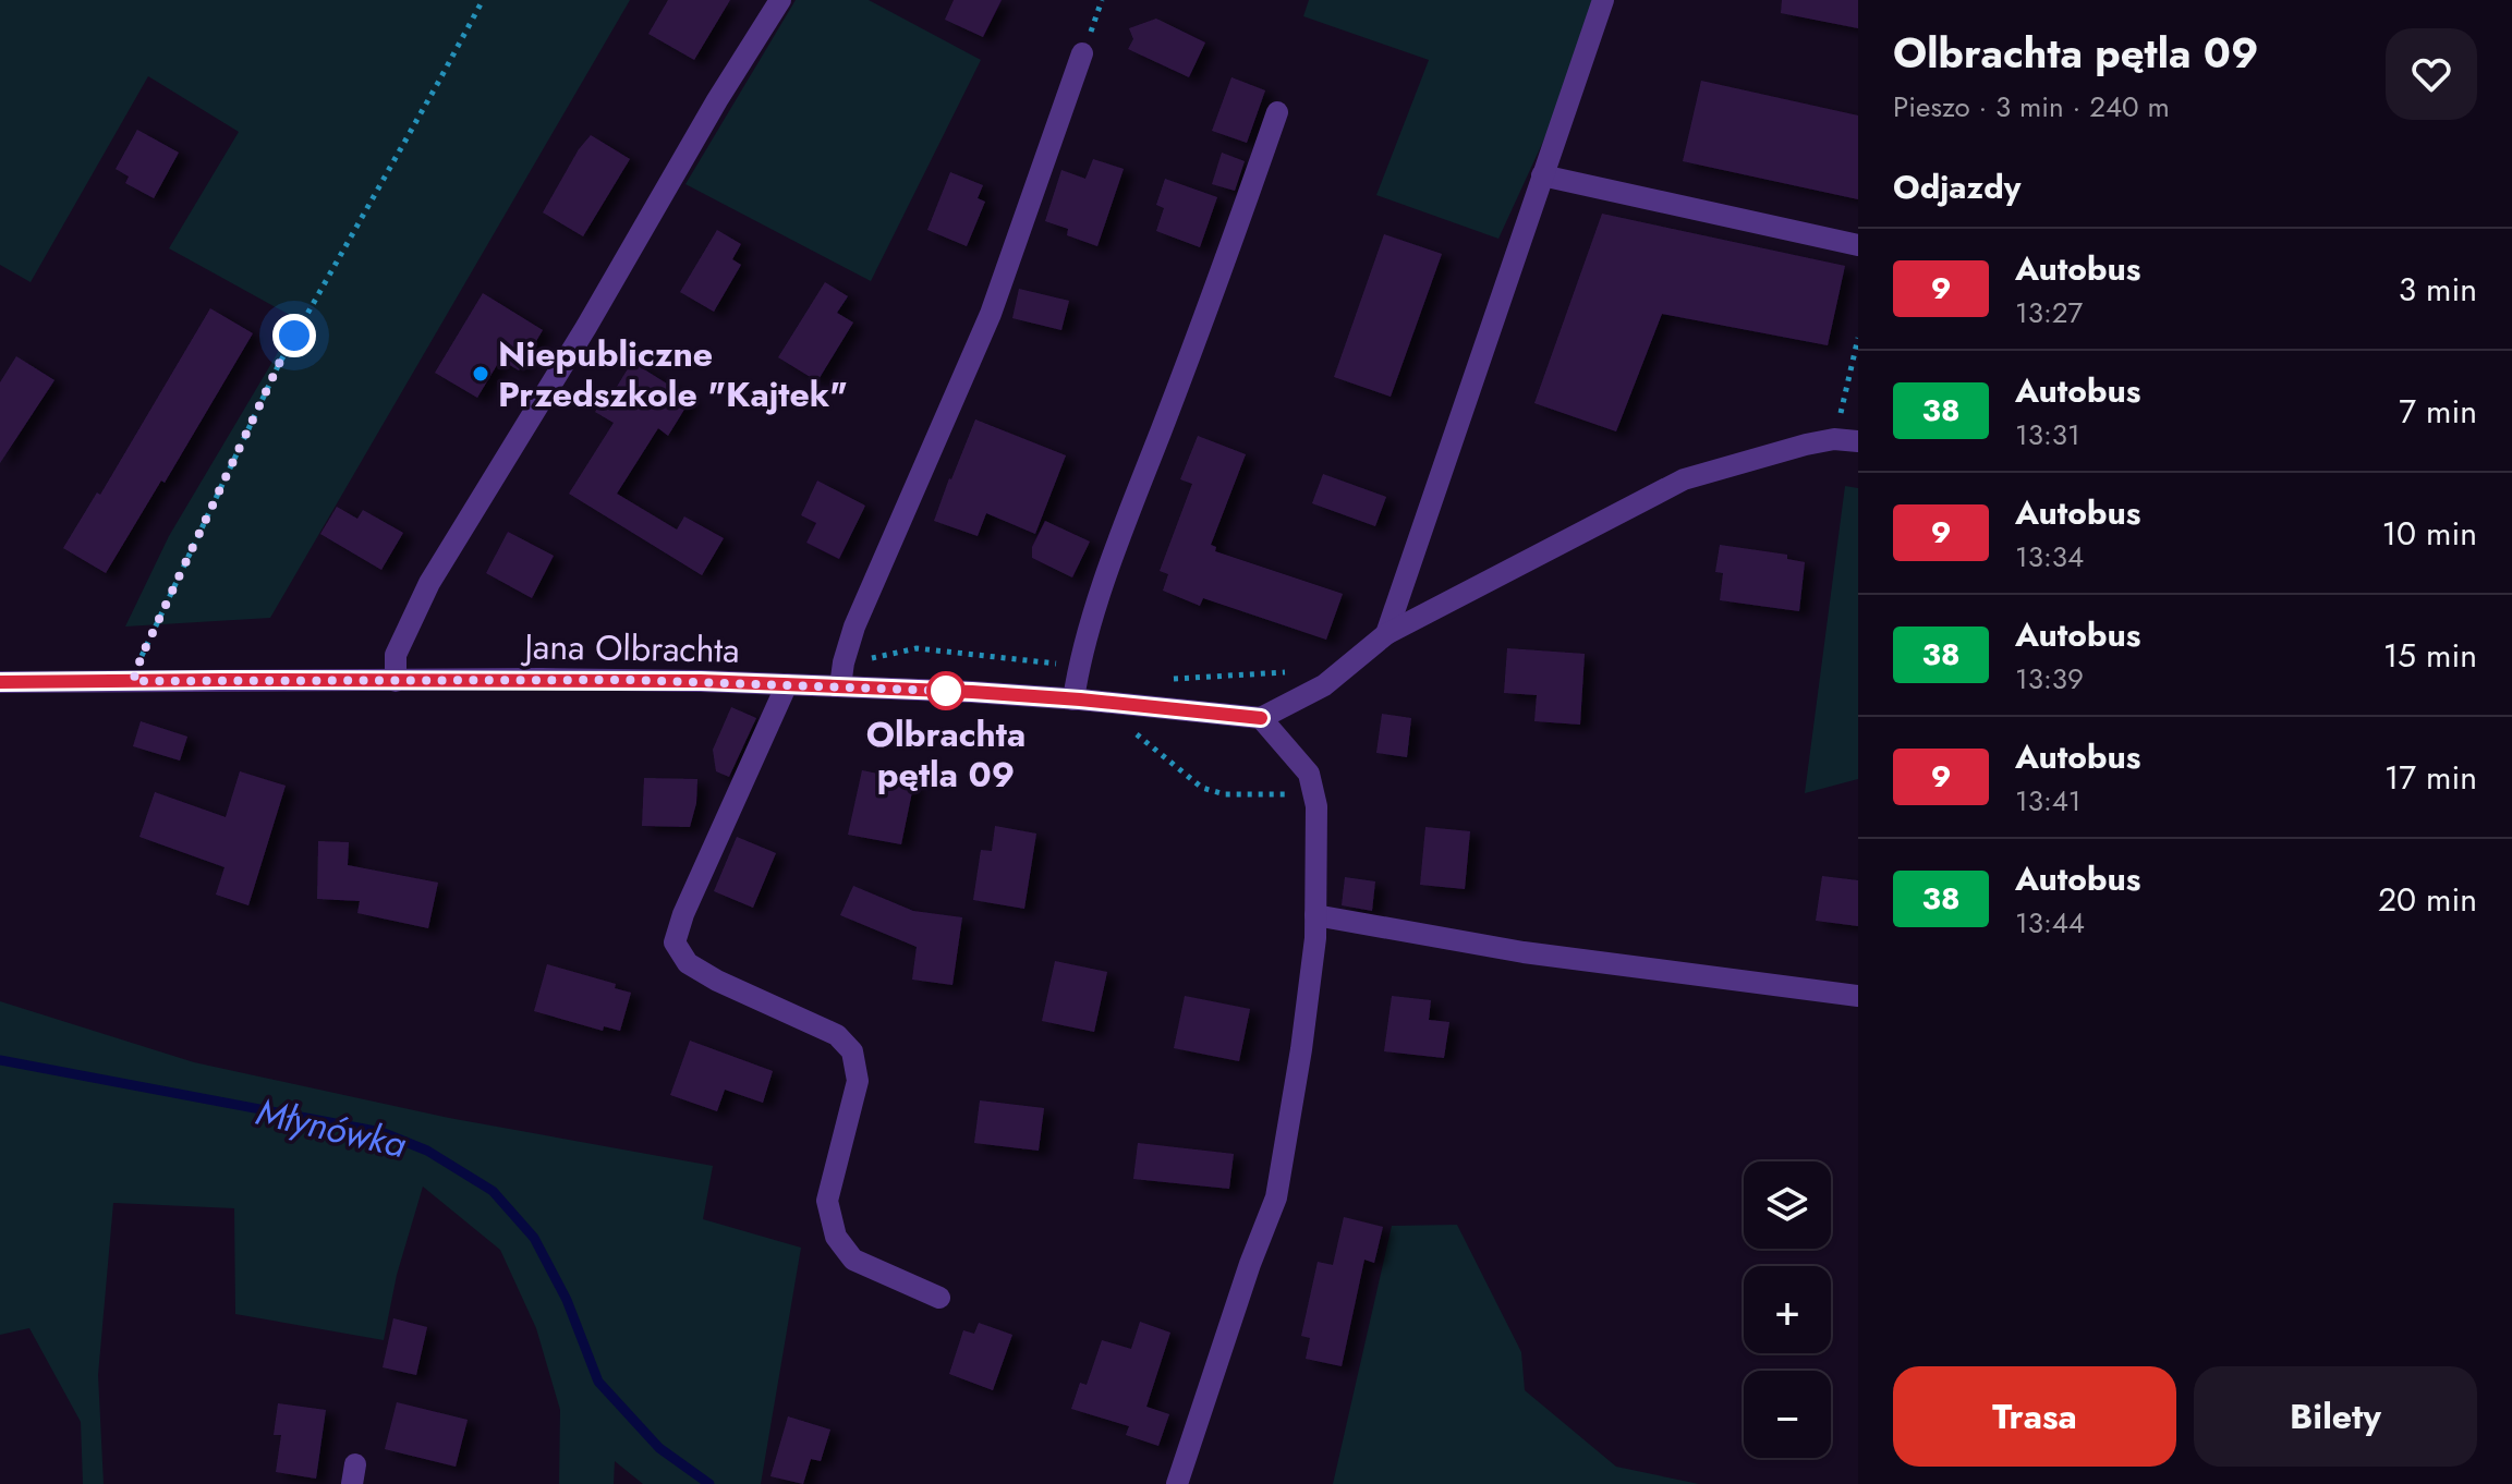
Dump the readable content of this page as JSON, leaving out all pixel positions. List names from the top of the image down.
{
  "streets": {
    "street": ["Jana Olbrachta"]
  },
  "water": ["Młynówka"],
  "places": ["Niepubliczne Przedszkole \"Kajtek\"", "Olbrachta pętla 09"],
  "lines": ["bus line 9"],
  "page": {
    "heading": [
      ["Olbrachta pętla 09", "Pieszo · 3 min · 240 m"],
      "Odjazdy"
    ],
    "list": [
      {
        "mark": "9",
        "name": "Autobus",
        "note": "13:27",
        "value": "3 min"
      },
      {
        "mark": "38",
        "name": "Autobus",
        "note": "13:31",
        "value": "7 min"
      },
      {
        "mark": "9",
        "name": "Autobus",
        "note": "13:34",
        "value": "10 min"
      },
      {
        "mark": "38",
        "name": "Autobus",
        "note": "13:39",
        "value": "15 min"
      },
      {
        "mark": "9",
        "name": "Autobus",
        "note": "13:41",
        "value": "17 min"
      },
      {
        "mark": "38",
        "name": "Autobus",
        "note": "13:44",
        "value": "20 min"
      }
    ],
    "map_buttons": ["+", "−"],
    "buttons": ["Trasa", "Bilety"]
  }
}
